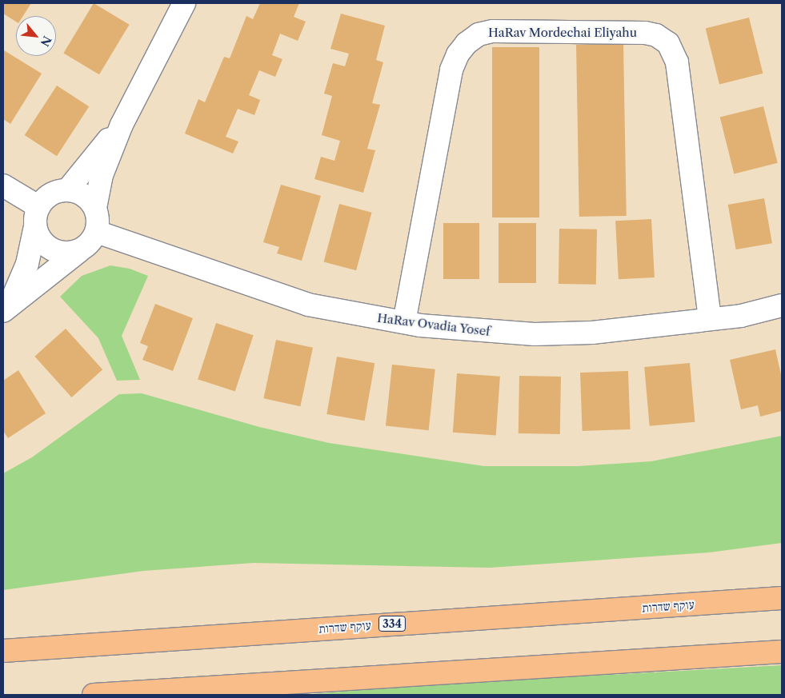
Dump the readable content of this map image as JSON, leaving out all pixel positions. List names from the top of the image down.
{
  "streets": {
    "main road": ["עוקף שדרות", "334"],
    "street": ["HaRav Mordechai Eliyahu", "HaRav Ovadia Yosef"]
  },
  "crossings": [
    ["HaRav Mordechai Eliyahu", "HaRav Ovadia Yosef"]
  ],
  "north": "bottom right"
}
